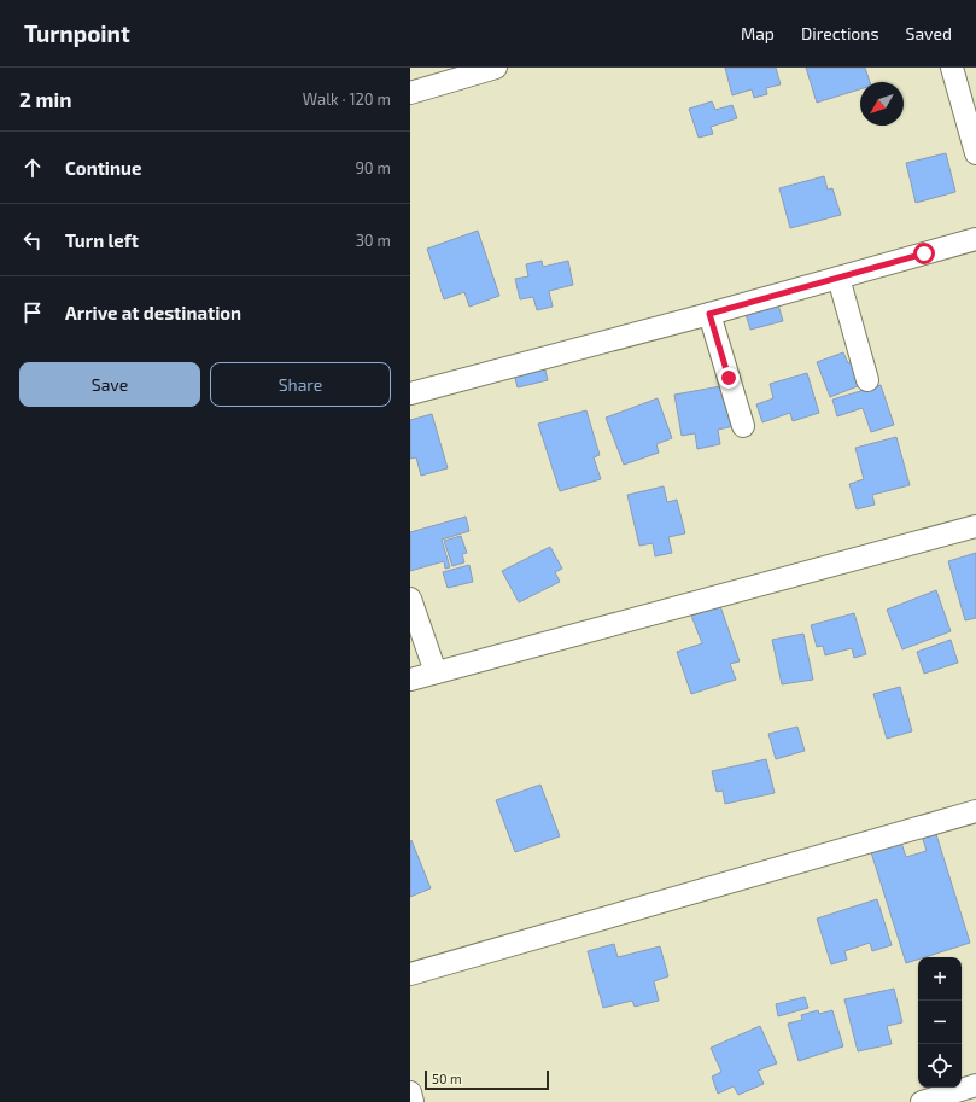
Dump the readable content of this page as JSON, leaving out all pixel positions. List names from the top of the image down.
{
  "scale_bar": "50 m",
  "north": "bottom left",
  "page": {
    "header": "Turnpoint",
    "nav": ["Map", "Directions", "Saved"],
    "heading": ["2 min", "Walk · 120 m"],
    "list": [
      ["Continue", "90 m"],
      ["Turn left", "30 m"],
      "Arrive at destination"
    ],
    "buttons": ["Save", "Share"],
    "map_buttons": ["+", "−"],
    "scale": "50 m"
  }
}
